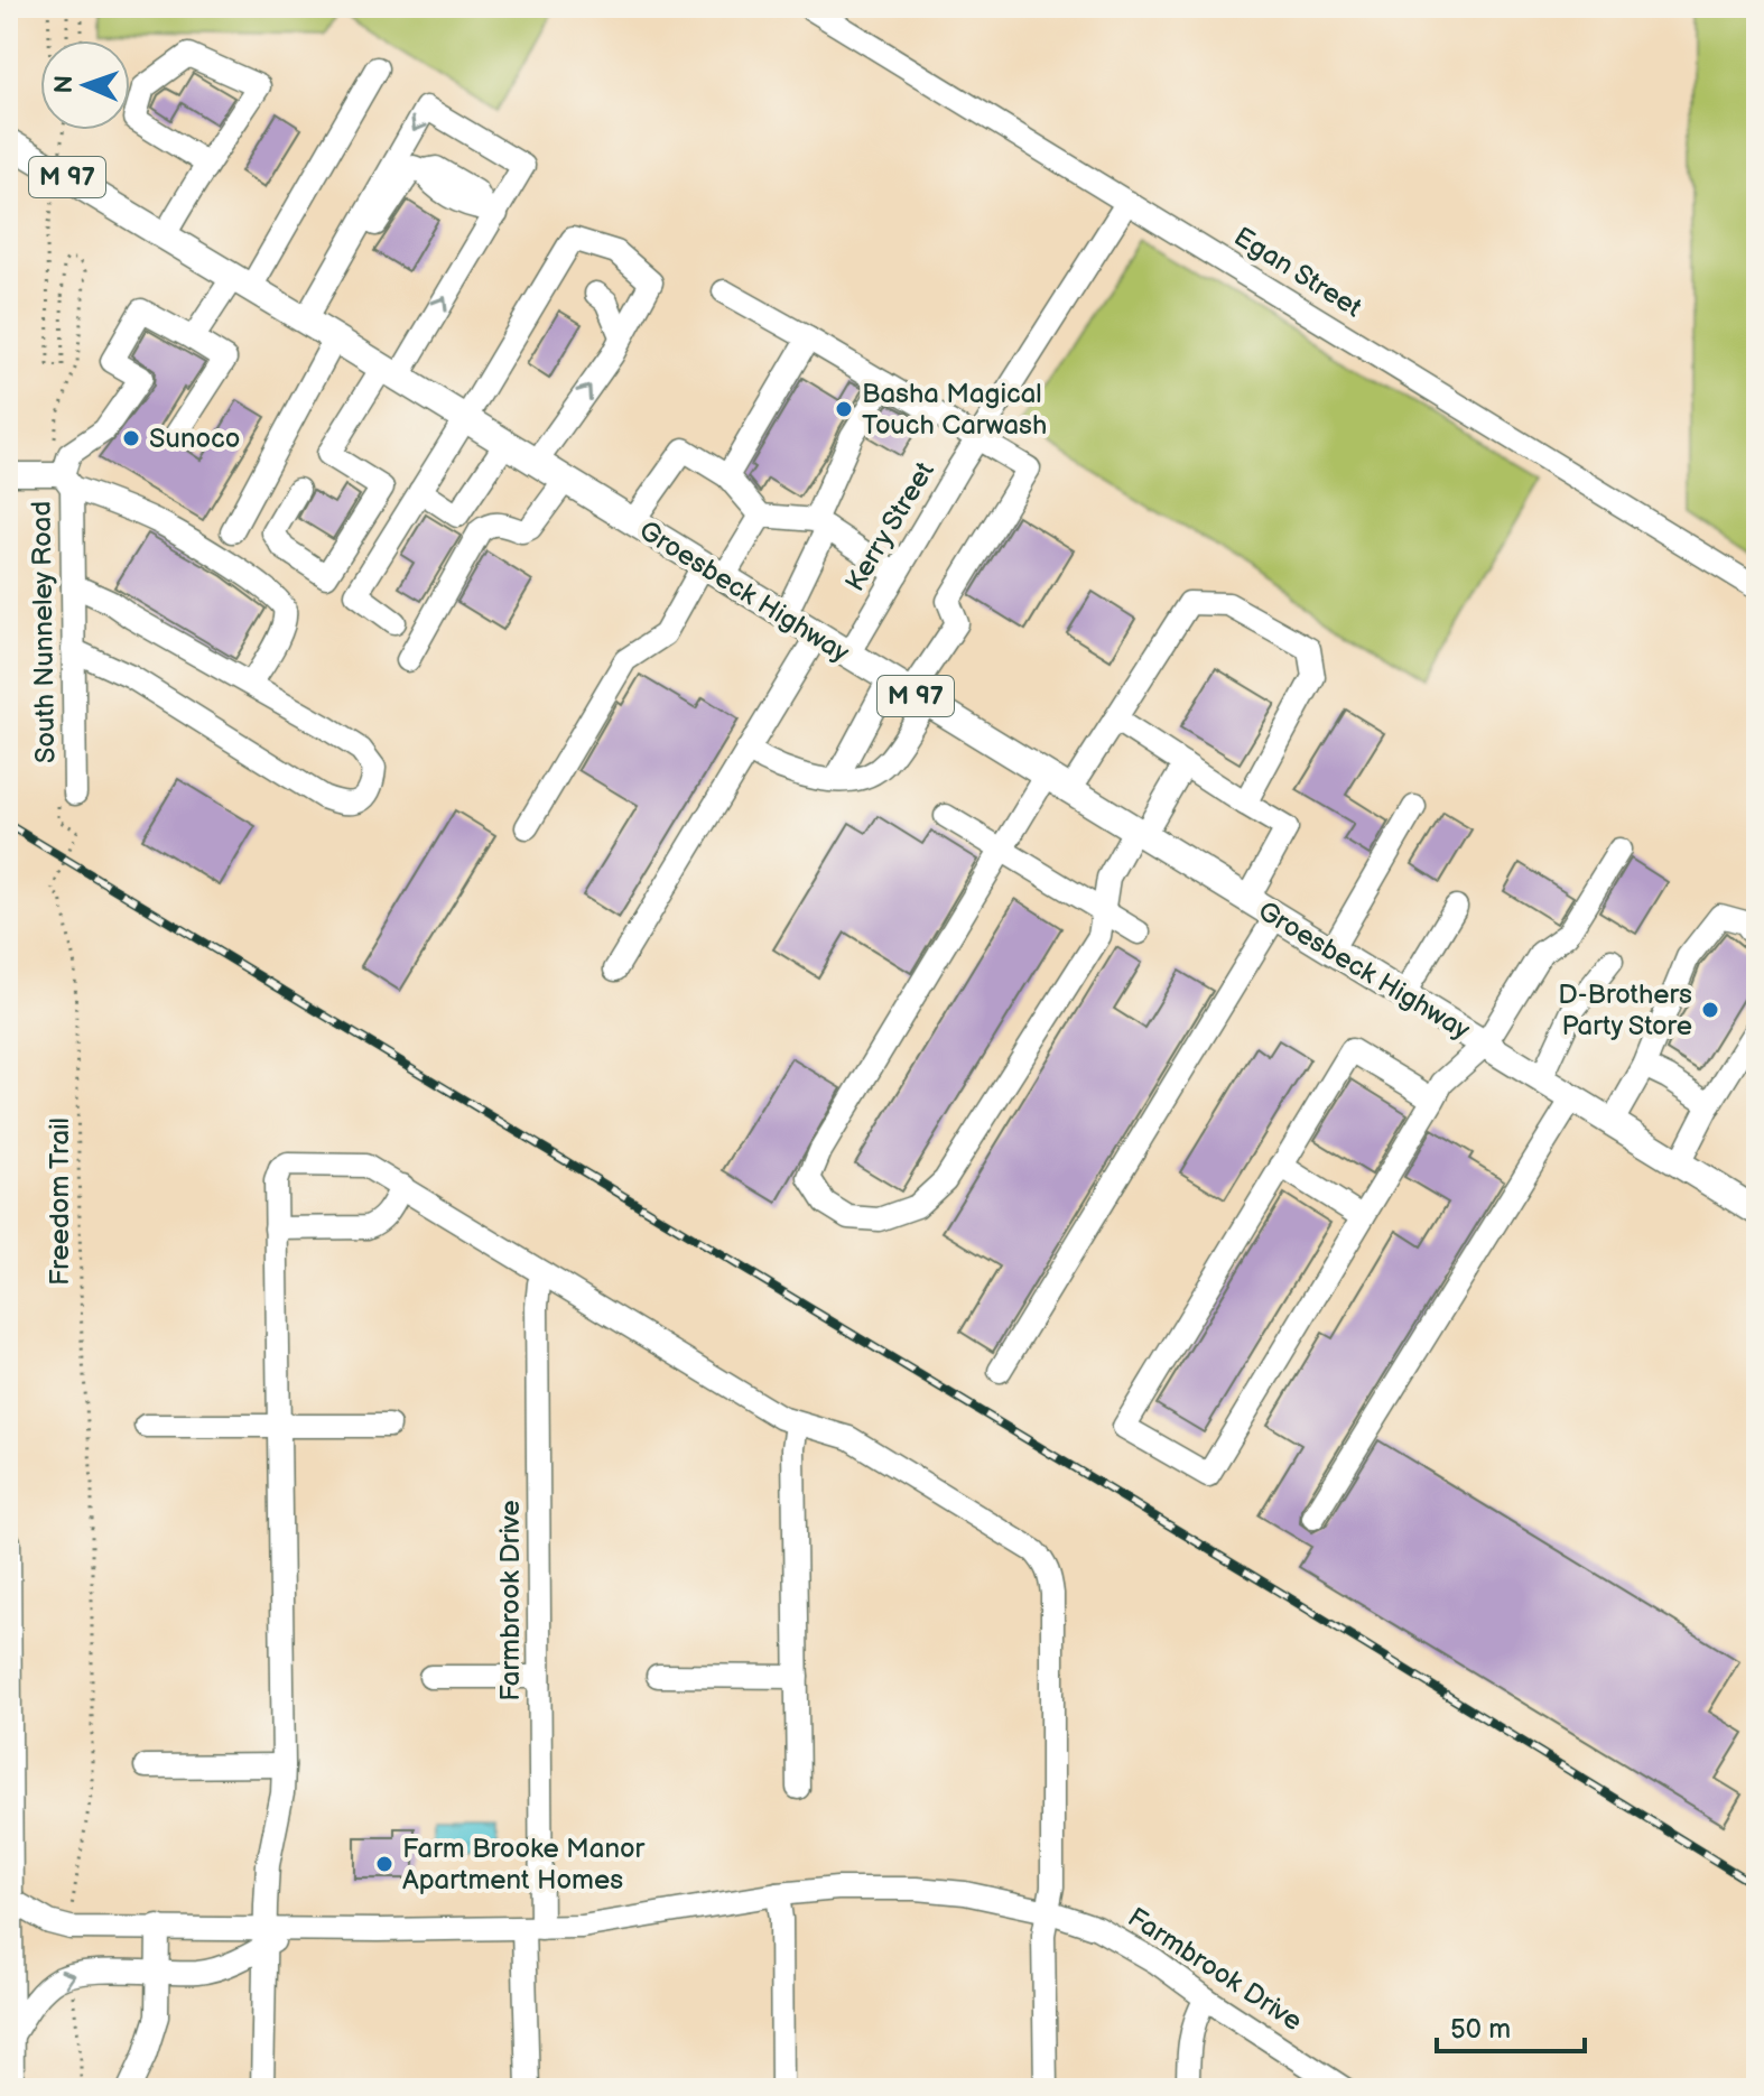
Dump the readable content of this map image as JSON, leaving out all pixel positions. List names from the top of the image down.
{
  "streets": {
    "main road": ["M 97", "Groesbeck Highway"],
    "street": [
      "Egan Street",
      "Kerry Street",
      "South Nunneley Road",
      "Farmbrook Drive"
    ],
    "path": ["Freedom Trail"]
  },
  "crossings": [
    ["Egan Street", "Kerry Street"],
    ["Kerry Street", "Groesbeck Highway"],
    ["South Nunneley Road", "Freedom Trail"]
  ],
  "places": [
    "Basha Magical Touch Carwash",
    "Sunoco",
    "D-Brothers Party Store",
    "Farm Brooke Manor Apartment Homes"
  ],
  "scale_bar": "50 m",
  "north": "left"
}
